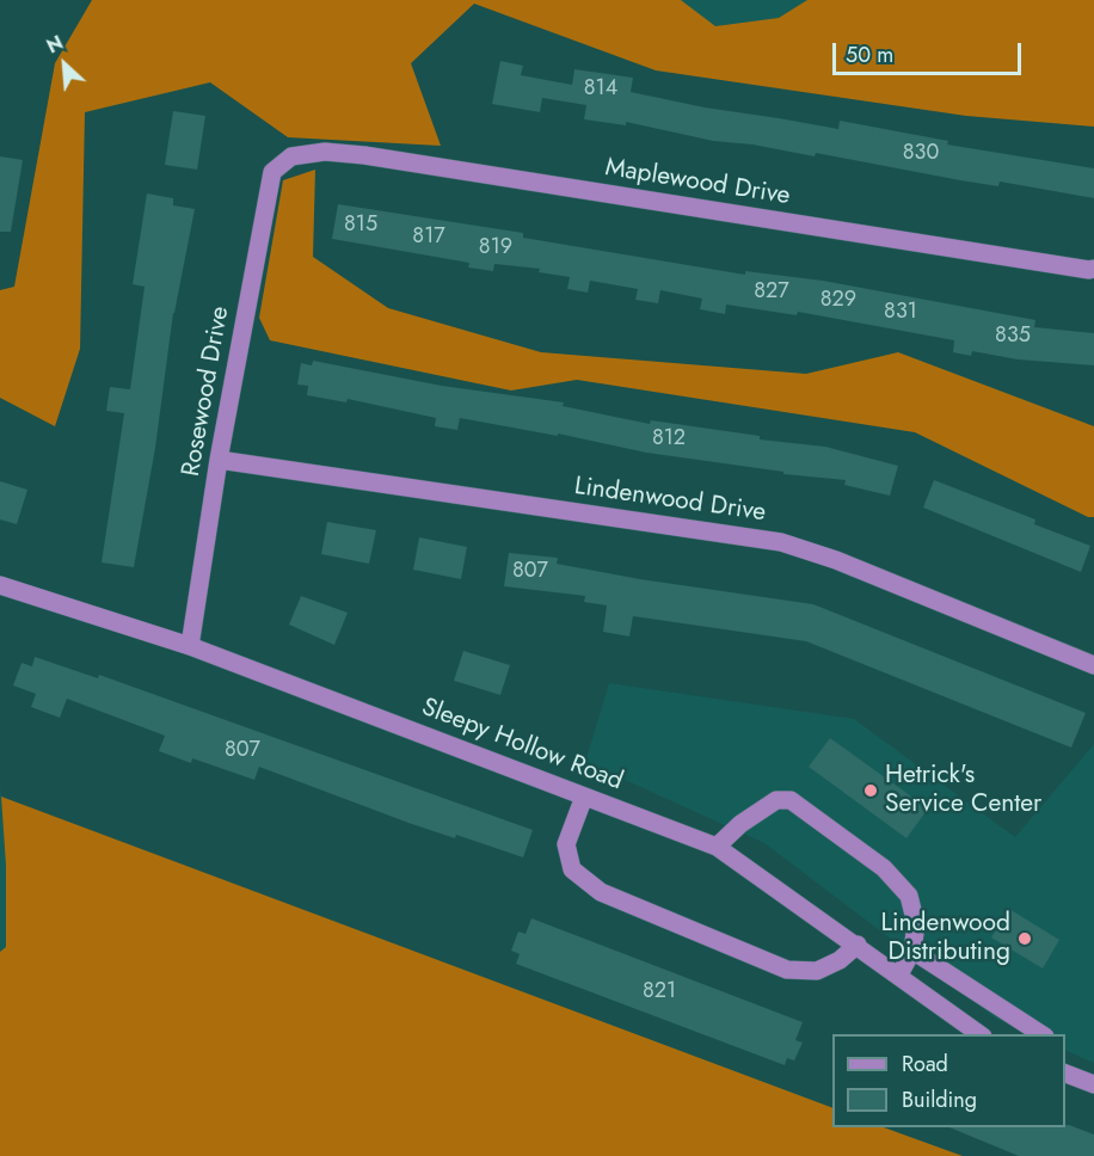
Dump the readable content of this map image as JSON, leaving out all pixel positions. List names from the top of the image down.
{
  "streets": {
    "street": [
      "Maplewood Drive",
      "Rosewood Drive",
      "Lindenwood Drive",
      "Sleepy Hollow Road"
    ]
  },
  "crossings": [
    ["Maplewood Drive", "Rosewood Drive"],
    ["Rosewood Drive", "Lindenwood Drive"],
    ["Rosewood Drive", "Sleepy Hollow Road"]
  ],
  "places": ["Hetrick's Service Center", "Lindenwood Distributing"],
  "house_numbers": [
    "814",
    "830",
    "815",
    "817",
    "819",
    "827",
    "829",
    "831",
    "835",
    "812",
    "807",
    "807",
    "821"
  ],
  "legend": ["Road", "Building"],
  "scale_bar": "50 m",
  "north": "top left"
}
